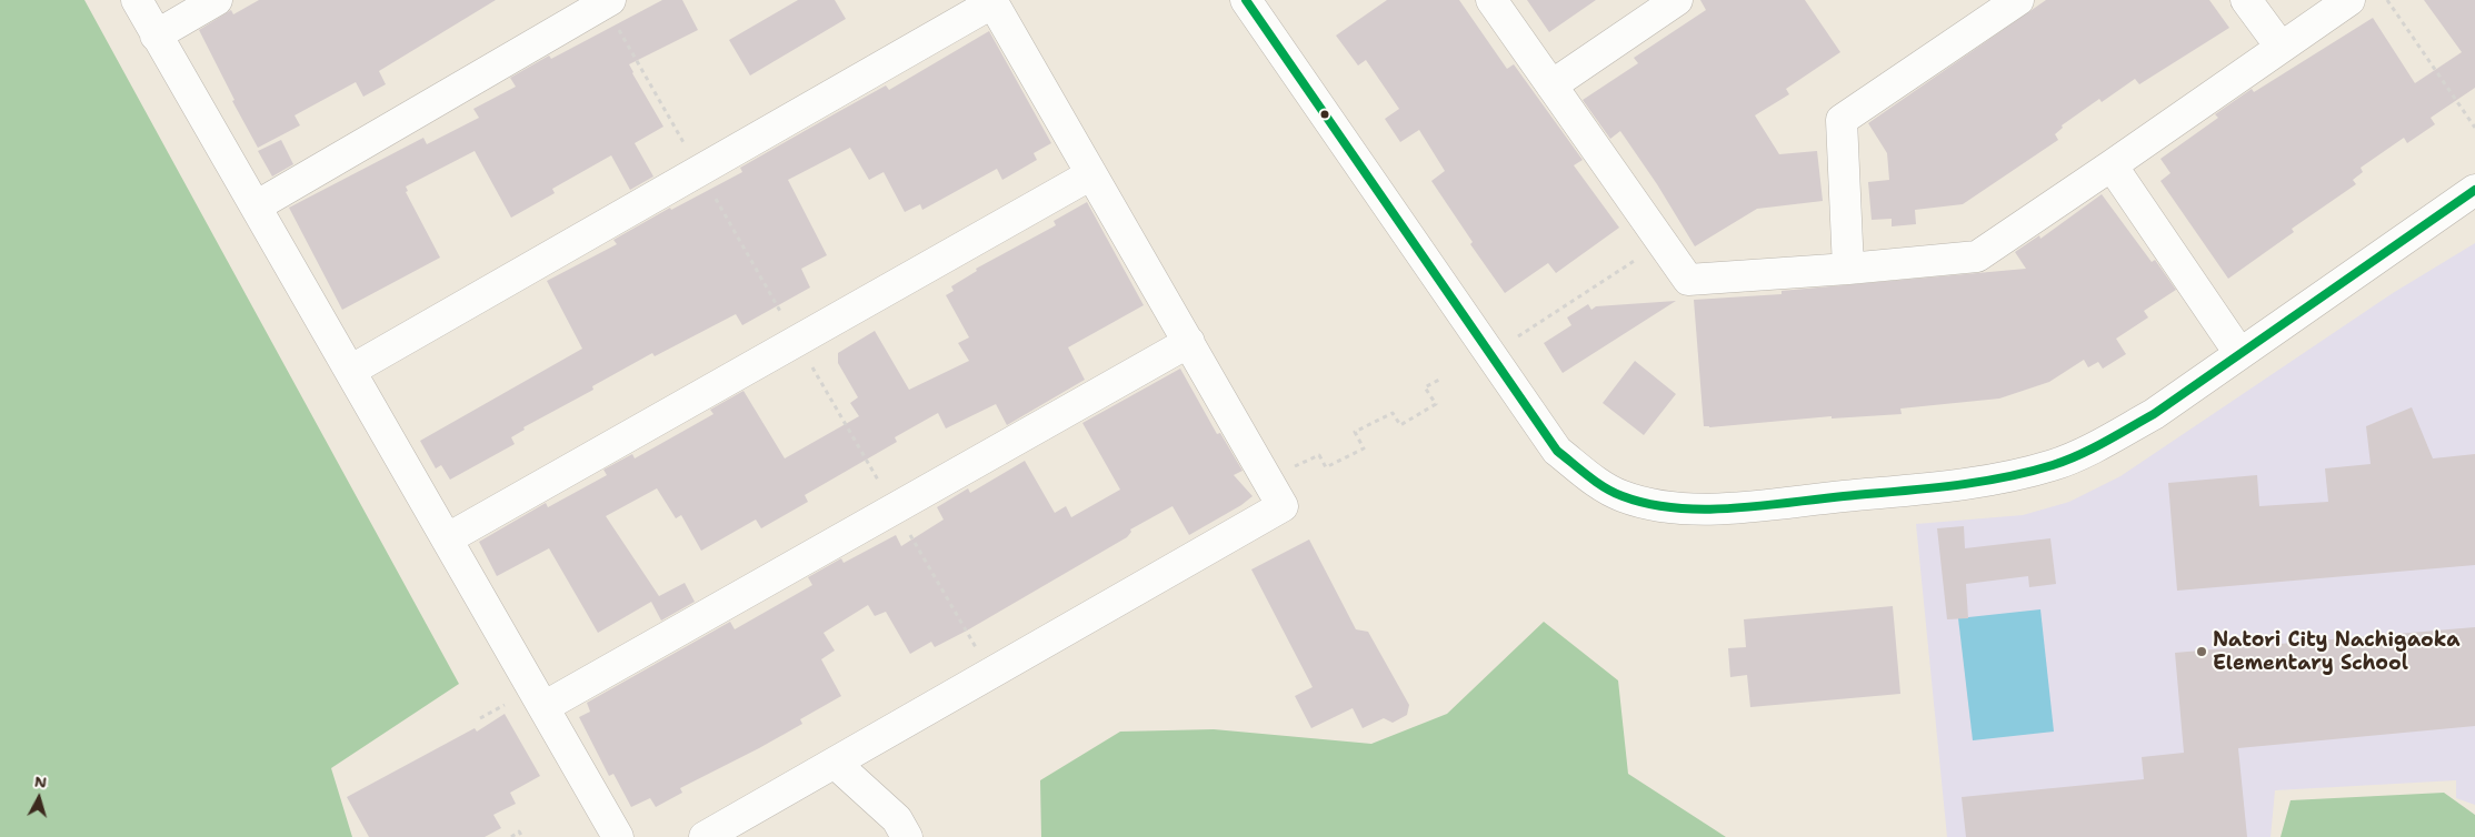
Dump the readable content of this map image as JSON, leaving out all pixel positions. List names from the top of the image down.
{
  "places": ["Natori City Nachigaoka Elementary School"],
  "north": "top"
}
